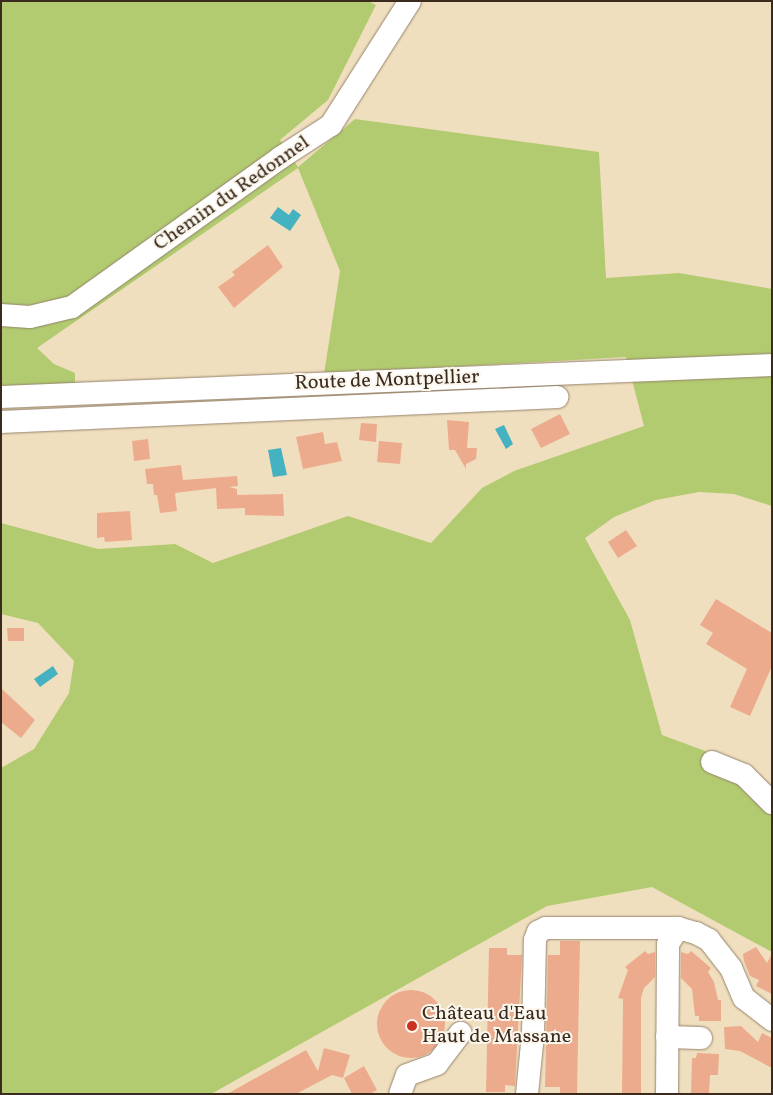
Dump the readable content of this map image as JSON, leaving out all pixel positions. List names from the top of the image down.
{
  "streets": {
    "street": ["Chemin du Redonnel", "Route de Montpellier"]
  },
  "places": ["Château d'Eau Haut de Massane"]
}
